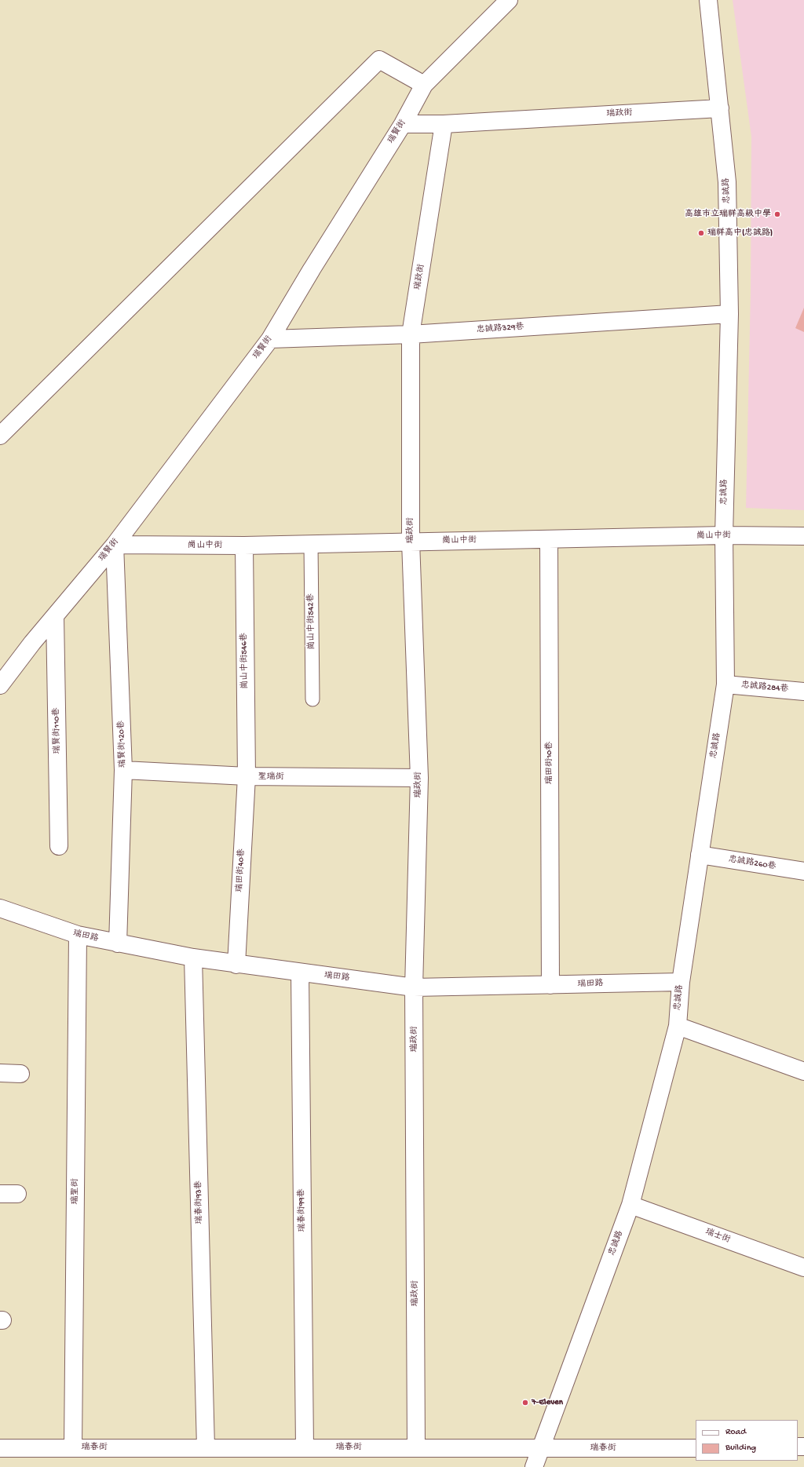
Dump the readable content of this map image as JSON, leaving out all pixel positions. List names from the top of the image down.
{
  "streets": {
    "street": [
      "瑞政街",
      "瑞賢街",
      "忠誠路",
      "忠誠路329巷",
      "崗山中街",
      "崗山中街546巷",
      "忠誠路284巷",
      "瑞賢街110巷",
      "瑞賢街120巷",
      "瑞田街10巷",
      "聖瑞街",
      "忠誠路260巷",
      "瑞田街40巷",
      "瑞田路",
      "瑞聖街",
      "瑞春街93巷",
      "瑞春街99巷",
      "瑞士街",
      "瑞春街"
    ],
    "lane": ["崗山中街542巷"]
  },
  "crossings": [
    ["瑞政街", "瑞賢街"],
    ["瑞政街", "忠誠路"],
    ["瑞政街", "忠誠路329巷"],
    ["瑞政街", "崗山中街"],
    ["瑞政街", "聖瑞街"],
    ["瑞政街", "瑞田路"],
    ["瑞政街", "瑞春街"],
    ["瑞賢街", "忠誠路329巷"],
    ["瑞賢街", "崗山中街"],
    ["瑞賢街", "瑞賢街110巷"],
    ["瑞賢街", "瑞賢街120巷"],
    ["忠誠路", "忠誠路329巷"],
    ["忠誠路", "崗山中街"],
    ["忠誠路", "忠誠路284巷"],
    ["忠誠路", "忠誠路260巷"],
    ["忠誠路", "瑞田路"],
    ["忠誠路", "瑞士街"],
    ["忠誠路", "瑞春街"],
    ["崗山中街", "崗山中街542巷"],
    ["崗山中街", "崗山中街546巷"],
    ["崗山中街", "瑞賢街120巷"],
    ["崗山中街", "瑞田街10巷"],
    ["崗山中街546巷", "聖瑞街"],
    ["崗山中街546巷", "瑞田街40巷"],
    ["瑞賢街120巷", "聖瑞街"],
    ["瑞賢街120巷", "瑞田路"],
    ["瑞田街10巷", "瑞田路"],
    ["聖瑞街", "瑞田街40巷"],
    ["瑞田街40巷", "瑞田路"],
    ["瑞田路", "瑞聖街"],
    ["瑞田路", "瑞春街93巷"],
    ["瑞田路", "瑞春街99巷"],
    ["瑞聖街", "瑞春街"],
    ["瑞春街93巷", "瑞春街"],
    ["瑞春街99巷", "瑞春街"]
  ],
  "places": ["高雄市立瑞祥高級中學", "瑞祥高中(忠誠路)", "7-Eleven"],
  "legend": ["Road", "Building"]
}
